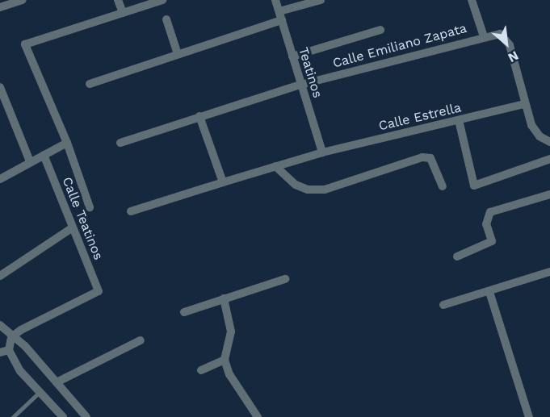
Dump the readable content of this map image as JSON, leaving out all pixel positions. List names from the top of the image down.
{
  "streets": {
    "street": [
      "Calle Emiliano Zapata",
      "Teatinos",
      "Calle Estrella",
      "Calle Teatinos"
    ]
  },
  "crossings": [
    ["Calle Emiliano Zapata", "Teatinos"],
    ["Calle Emiliano Zapata", "Calle Estrella"],
    ["Teatinos", "Calle Estrella"]
  ],
  "north": "bottom right"
}
